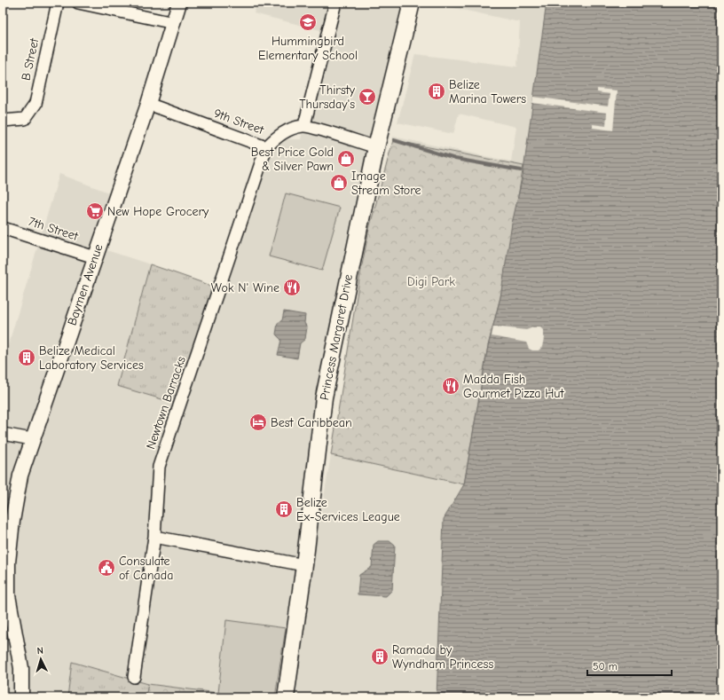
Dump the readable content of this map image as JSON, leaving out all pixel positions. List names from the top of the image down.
{
  "streets": {
    "main road": ["Princess Margaret Drive"],
    "street": [
      "B Street",
      "9th Street",
      "7th Street",
      "Baymen Avenue",
      "Newtown Barracks"
    ]
  },
  "crossings": [
    ["9th Street", "Baymen Avenue"],
    ["9th Street", "Newtown Barracks"],
    ["7th Street", "Baymen Avenue"]
  ],
  "parks": ["Digi Park"],
  "places": {
    "school or university": ["Hummingbird Elementary School"],
    "building": [
      "Belize Marina Towers",
      "Belize Medical Laboratory Services",
      "Belize Ex-Services League",
      "Ramada by Wyndham Princess"
    ],
    "bar": ["Thirsty Thursday's"],
    "shop": ["Best Price Gold & Silver Pawn", "Image Stream Store"],
    "supermarket": ["New Hope Grocery"],
    "restaurant": ["Wok N' Wine", "Madda Fish Gourmet Pizza Hut"],
    "hotel": ["Best Caribbean"],
    "public building": ["Consulate of Canada"]
  },
  "scale_bar": "50 m",
  "north": "top"
}
